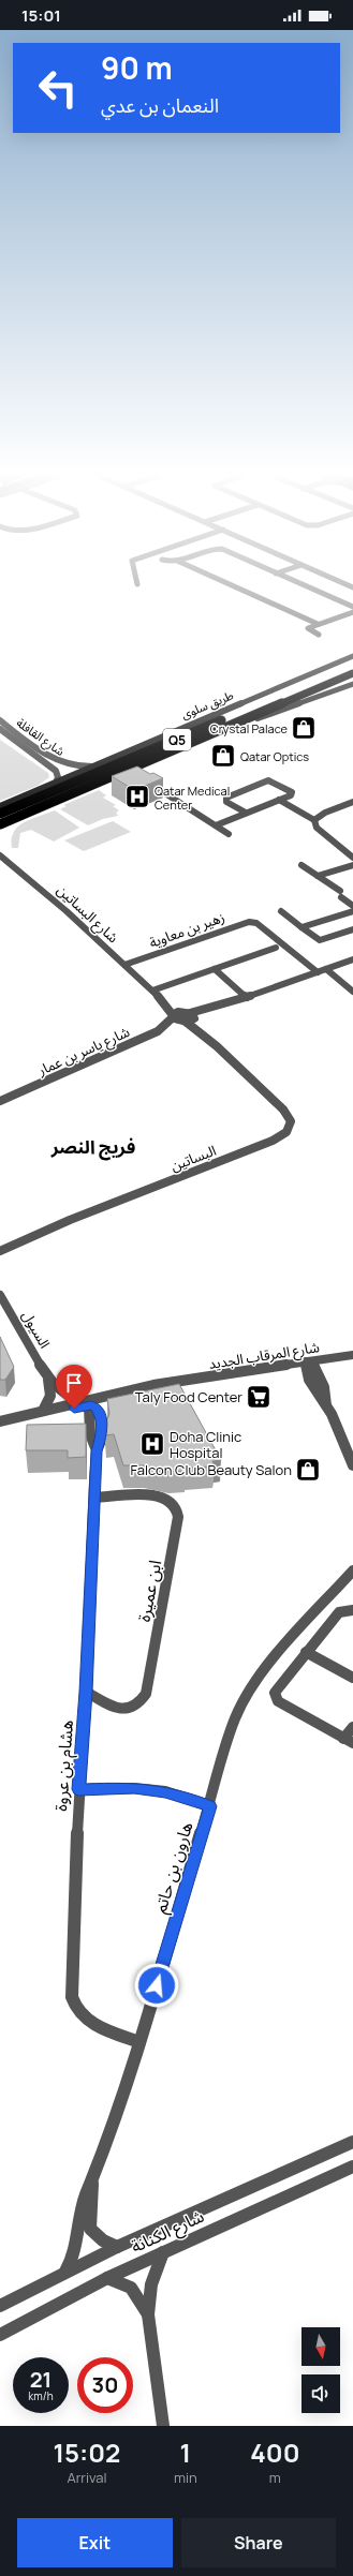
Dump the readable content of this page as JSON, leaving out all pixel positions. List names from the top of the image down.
{
  "streets": {
    "highway": ["طريق سلوى", "Q5"],
    "street": [
      "شارع القافلة",
      "شارع البساتين",
      "زهير بن معاوية",
      "شارع ياسر بن عمار",
      "البساتين",
      "السيول",
      "شارع المرقاب الجديد",
      "ابن عميرة",
      "هشام بن عروة",
      "هارون بن حاتم",
      "شارع الكنانة"
    ]
  },
  "crossings": [
    ["طريق سلوى", "شارع القافلة"],
    ["شارع البساتين", "زهير بن معاوية"],
    ["شارع البساتين", "شارع ياسر بن عمار"],
    ["شارع البساتين", "البساتين"],
    ["السيول", "شارع المرقاب الجديد"],
    ["شارع المرقاب الجديد", "هشام بن عروة"],
    ["ابن عميرة", "هشام بن عروة"],
    ["هشام بن عروة", "هارون بن حاتم"],
    ["هارون بن حاتم", "شارع الكنانة"]
  ],
  "districts": ["فريج النصر"],
  "places": {
    "shop": ["Crystal Palace", "Qatar Optics", "Falcon Club Beauty Salon"],
    "hospital": ["Qatar Medical Center", "Doha Clinic Hospital"],
    "supermarket": ["Taly Food Center"]
  },
  "north": "bottom",
  "page": {
    "status": "15:01",
    "turn": ["90 m", "النعمان بن عدي"],
    "speed": "21 km/h",
    "limit": "30",
    "eta": [
      "15:02",
      "Arrival",
      "1",
      "min",
      "400",
      "m"
    ],
    "buttons": ["Exit", "Share"]
  }
}
